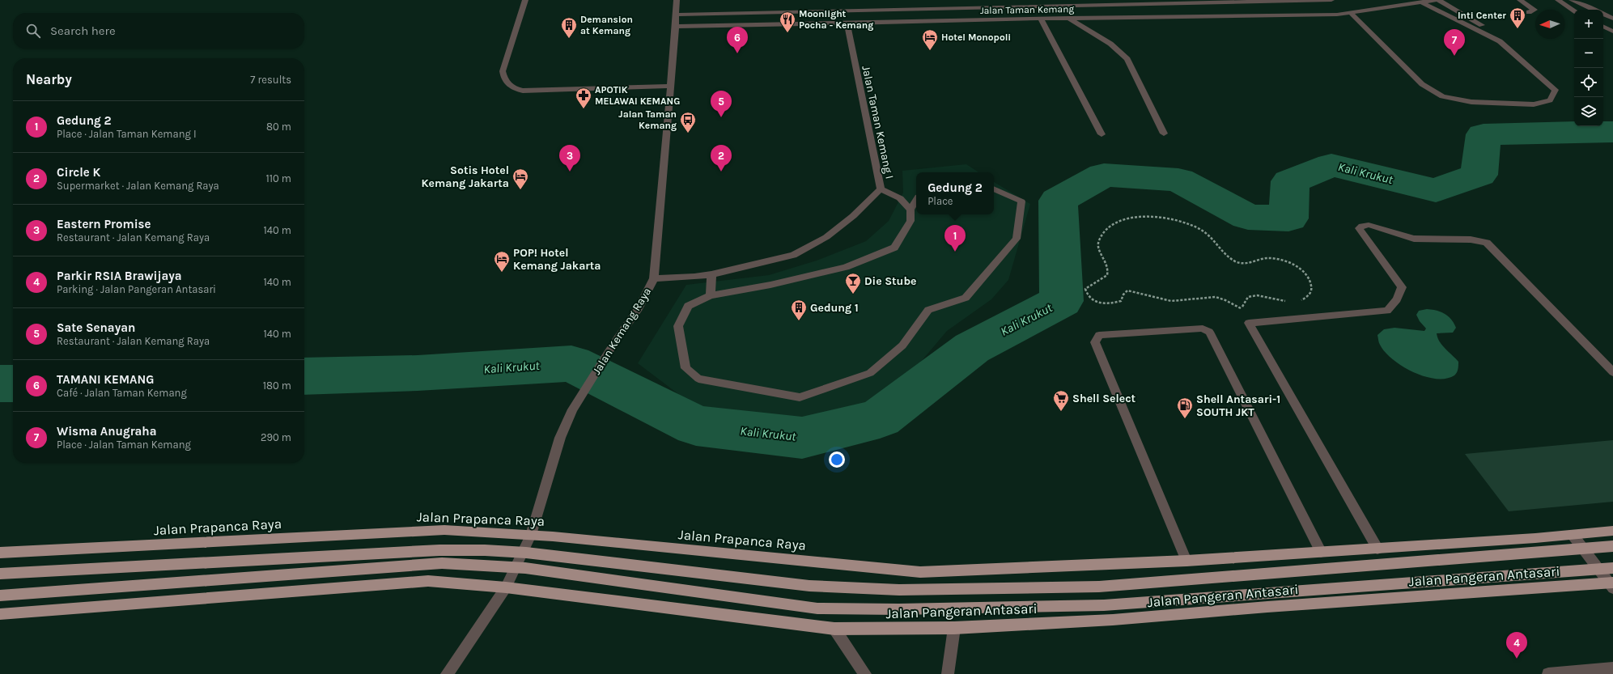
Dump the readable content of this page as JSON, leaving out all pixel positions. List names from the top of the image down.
{
  "streets": {
    "main road": ["Jalan Prapanca Raya", "Jalan Pangeran Antasari"],
    "street": ["Jalan Taman Kemang", "Jalan Taman Kemang I", "Jalan Kemang Raya"]
  },
  "crossings": [
    ["Jalan Taman Kemang", "Jalan Taman Kemang I"],
    ["Jalan Taman Kemang", "Jalan Kemang Raya"],
    ["Jalan Taman Kemang I", "Jalan Kemang Raya"],
    ["Jalan Kemang Raya", "Jalan Prapanca Raya"]
  ],
  "water": ["Kali Krukut"],
  "places": {
    "building": ["Inti Center", "Demansion at Kemang", "Gedung 1"],
    "restaurant": ["Moonlight Pocha - Kemang"],
    "hotel": ["Hotel Monopoli", "Sotis Hotel Kemang Jakarta", "POP! Hotel Kemang Jakarta"],
    "pharmacy": ["APOTIK MELAWAI KEMANG"],
    "bus stop": ["Jalan Taman Kemang"],
    "bar": ["Die Stube"],
    "supermarket": ["Shell Select"],
    "fuel station": ["Shell Antasari-1 SOUTH JKT"]
  },
  "north": "left",
  "page": {
    "map_buttons": ["+", "−"],
    "search": "Search here",
    "pins": [
      "6",
      "7",
      "5",
      "2",
      "3",
      "1",
      "4"
    ],
    "heading": ["Nearby", "7 results"],
    "list": [
      {
        "mark": "1",
        "name": "Gedung 2",
        "note": "Place · Jalan Taman Kemang I",
        "value": "80 m"
      },
      {
        "mark": "2",
        "name": "Circle K",
        "note": "Supermarket · Jalan Kemang Raya",
        "value": "110 m"
      },
      {
        "mark": "3",
        "name": "Eastern Promise",
        "note": "Restaurant · Jalan Kemang Raya",
        "value": "140 m"
      },
      {
        "mark": "4",
        "name": "Parkir RSIA Brawijaya",
        "note": "Parking · Jalan Pangeran Antasari",
        "value": "140 m"
      },
      {
        "mark": "5",
        "name": "Sate Senayan",
        "note": "Restaurant · Jalan Kemang Raya",
        "value": "140 m"
      },
      {
        "mark": "6",
        "name": "TAMANI KEMANG",
        "note": "Café · Jalan Taman Kemang",
        "value": "180 m"
      },
      {
        "mark": "7",
        "name": "Wisma Anugraha",
        "note": "Place · Jalan Taman Kemang",
        "value": "290 m"
      }
    ],
    "popup": ["Gedung 2", "Place"]
  }
}
